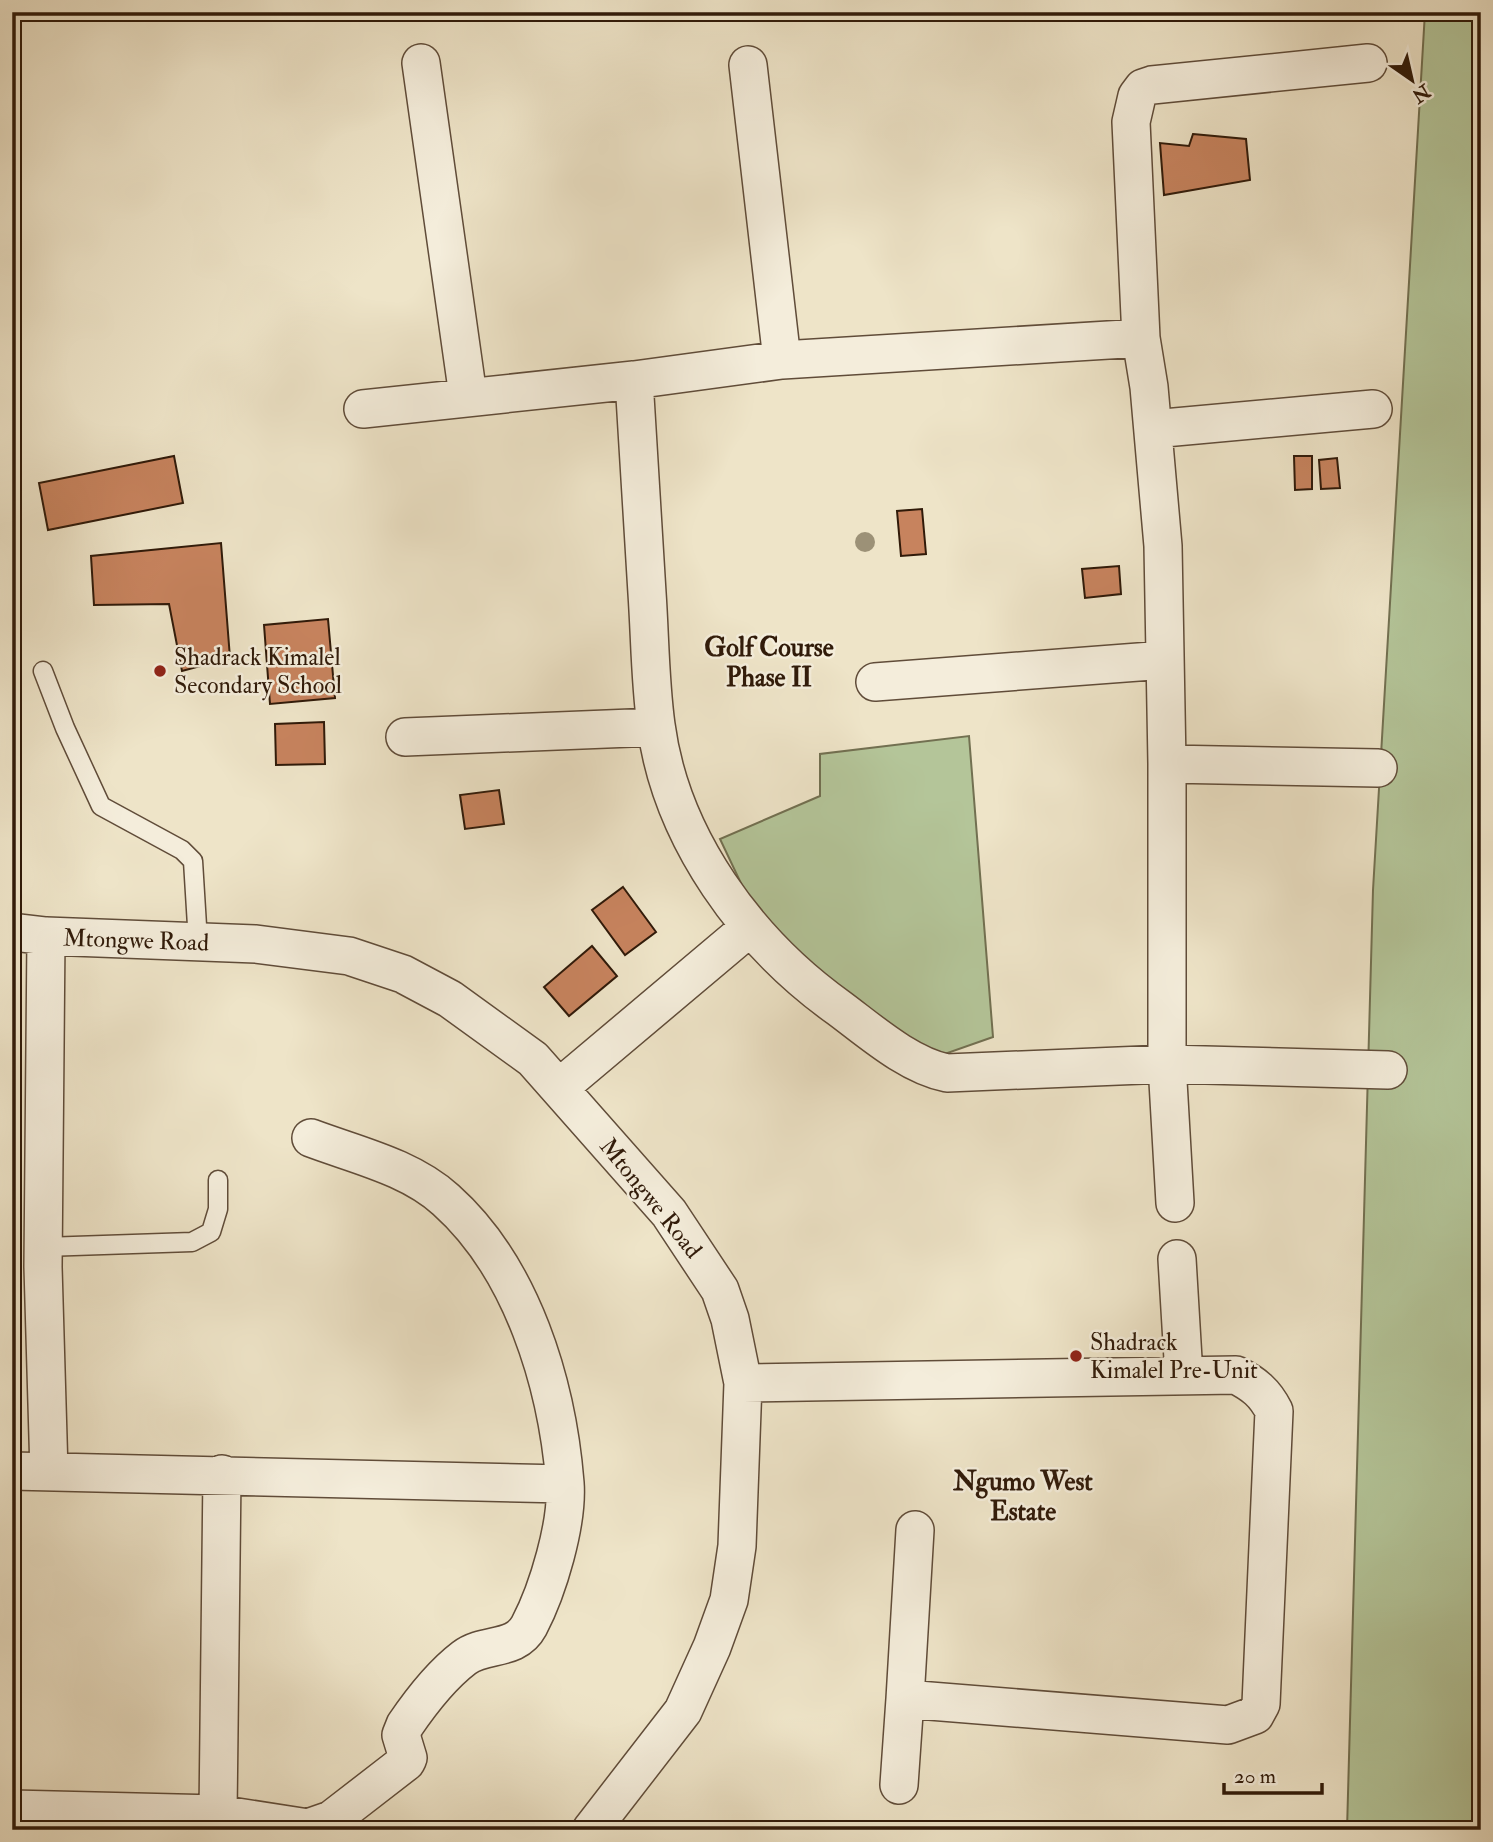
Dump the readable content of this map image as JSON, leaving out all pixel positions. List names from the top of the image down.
{
  "streets": {
    "street": ["Mtongwe Road"]
  },
  "districts": ["Golf Course Phase II", "Ngumo West Estate"],
  "places": ["Shadrack Kimalel Secondary School", "Shadrack Kimalel Pre-Unit"],
  "scale_bar": "20 m",
  "north": "bottom right"
}
